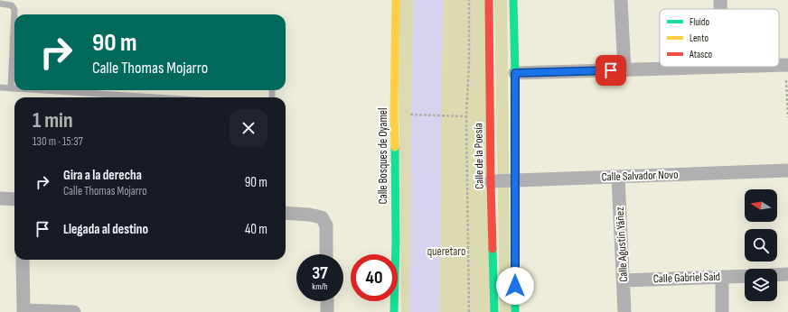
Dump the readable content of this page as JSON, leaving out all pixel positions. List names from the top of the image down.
{
  "streets": {
    "street": [
      "Calle Bosques de Oyamel",
      "Calle de la Poesía",
      "Calle Salvador Novo",
      "Calle Agustín Yáñez",
      "Calle Gabriel Said"
    ]
  },
  "crossings": [
    ["Calle de la Poesía", "Calle Salvador Novo"],
    ["Calle Salvador Novo", "Calle Agustín Yáñez"],
    ["Calle Agustín Yáñez", "Calle Gabriel Said"]
  ],
  "parks": ["queretaro"],
  "legend": ["Fluido", "Lento", "Atasco"],
  "north": "left",
  "page": {
    "turn": ["90 m", "Calle Thomas Mojarro"],
    "heading": ["1 min", "130 m · 15:37"],
    "list": [
      {
        "name": "Gira a la derecha",
        "note": "Calle Thomas Mojarro",
        "value": "90 m"
      },
      {
        "name": "Llegada al destino",
        "value": "40 m"
      }
    ],
    "speed": "37 km/h",
    "limit": "40"
  }
}
